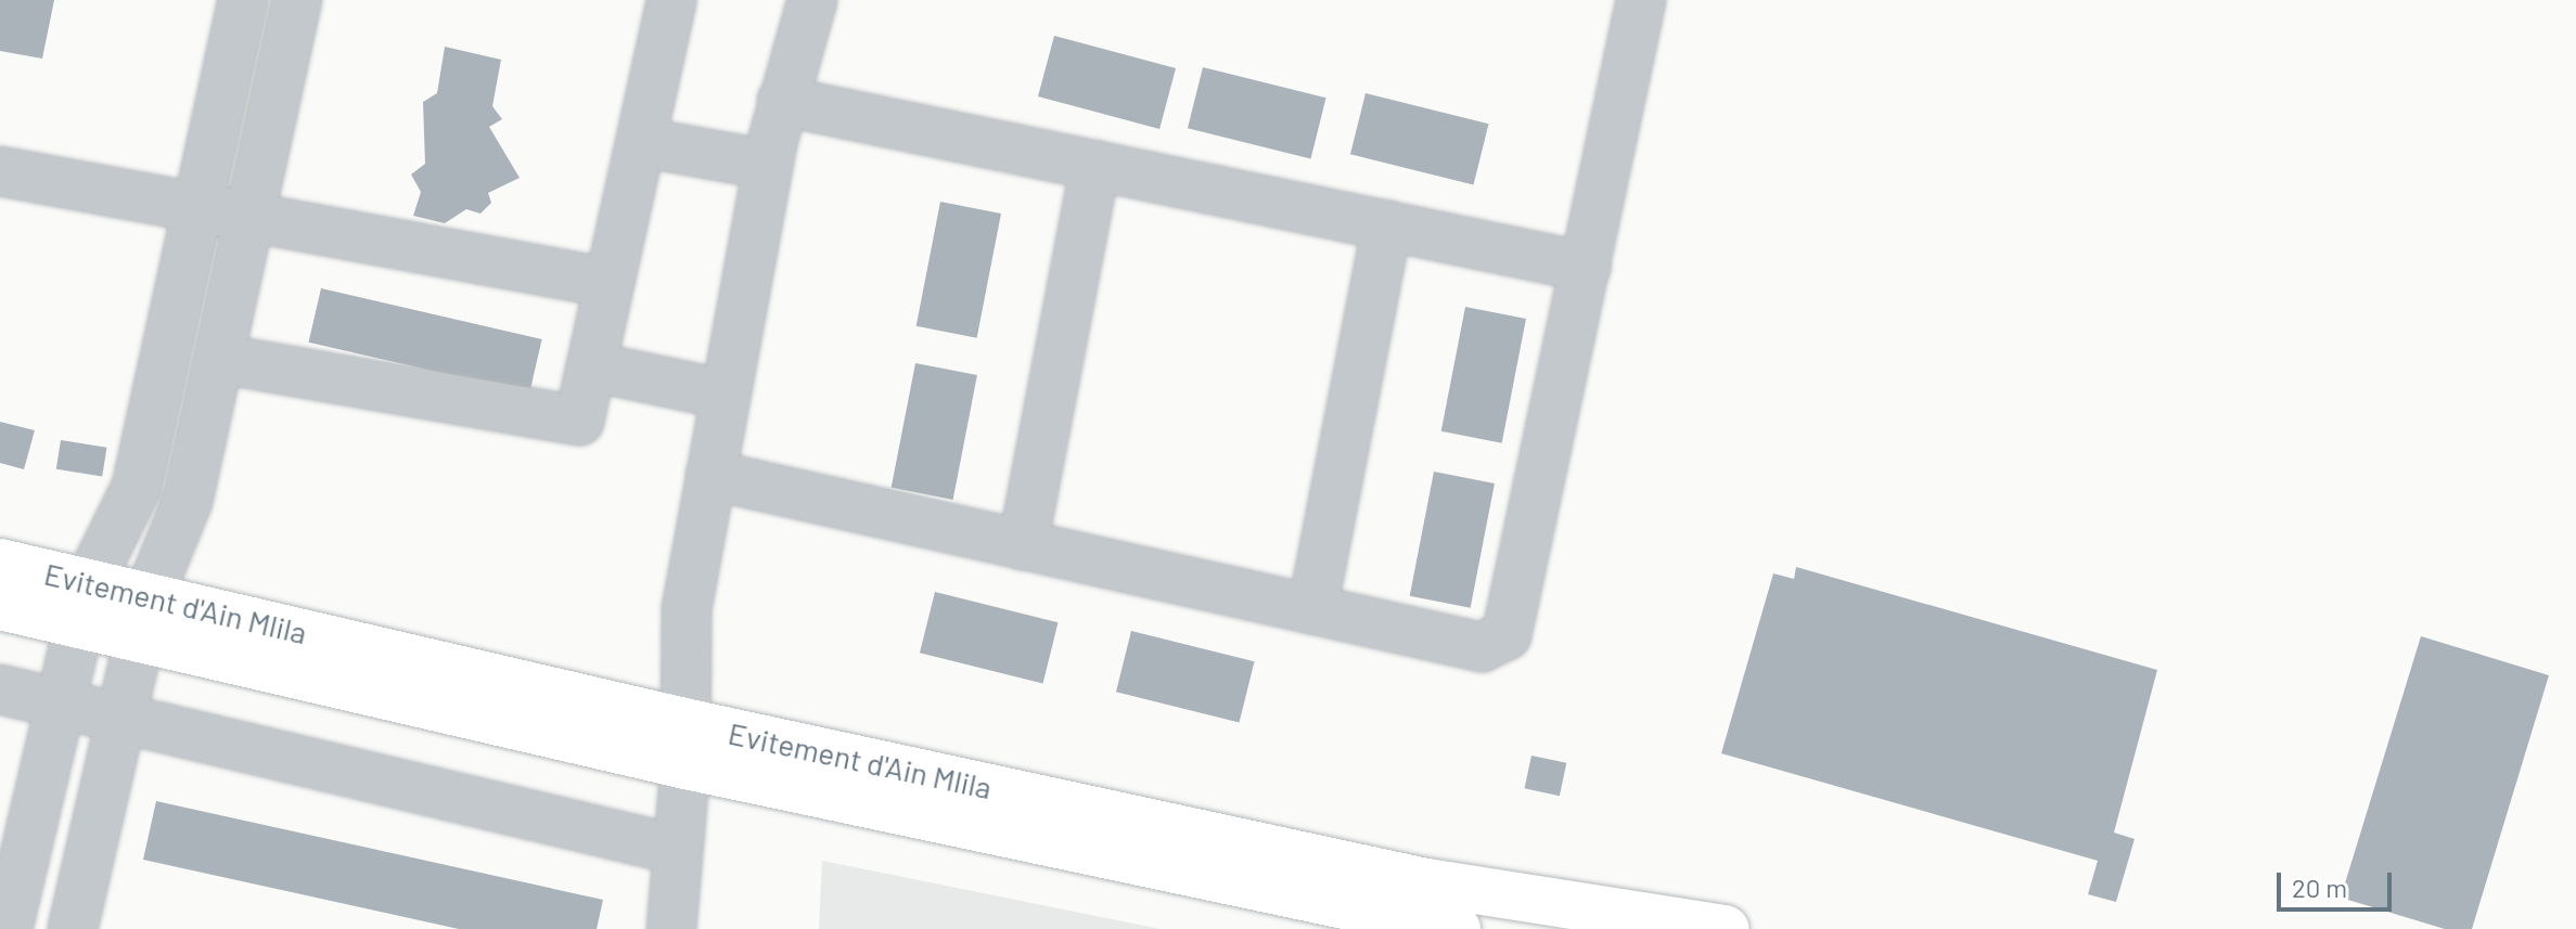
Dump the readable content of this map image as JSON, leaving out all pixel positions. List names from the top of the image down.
{
  "streets": {
    "highway": ["Evitement d'Ain Mlila"]
  },
  "scale_bar": "20 m"
}
